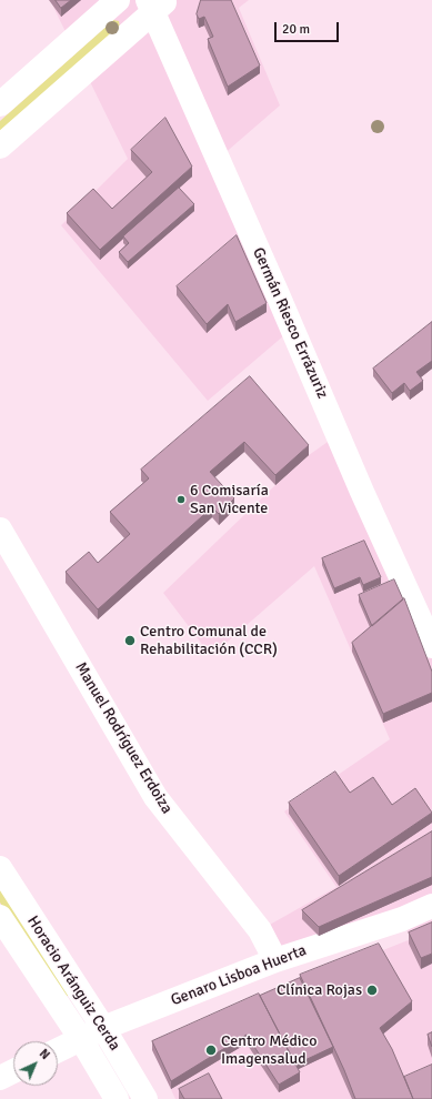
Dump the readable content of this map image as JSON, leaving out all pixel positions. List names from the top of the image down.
{
  "streets": {
    "street": [
      "Germán Riesco Errázuriz",
      "Manuel Rodríguez Erdoiza",
      "Genaro Lisboa Huerta",
      "Horacio Aránguiz Cerda"
    ]
  },
  "crossings": [
    ["Manuel Rodríguez Erdoiza", "Genaro Lisboa Huerta"],
    ["Genaro Lisboa Huerta", "Horacio Aránguiz Cerda"]
  ],
  "places": [
    "6 Comisaría San Vicente",
    "Centro Comunal de Rehabilitación (CCR)",
    "Clínica Rojas",
    "Centro Médico Imagensalud"
  ],
  "scale_bar": "20 m",
  "north": "top right"
}
